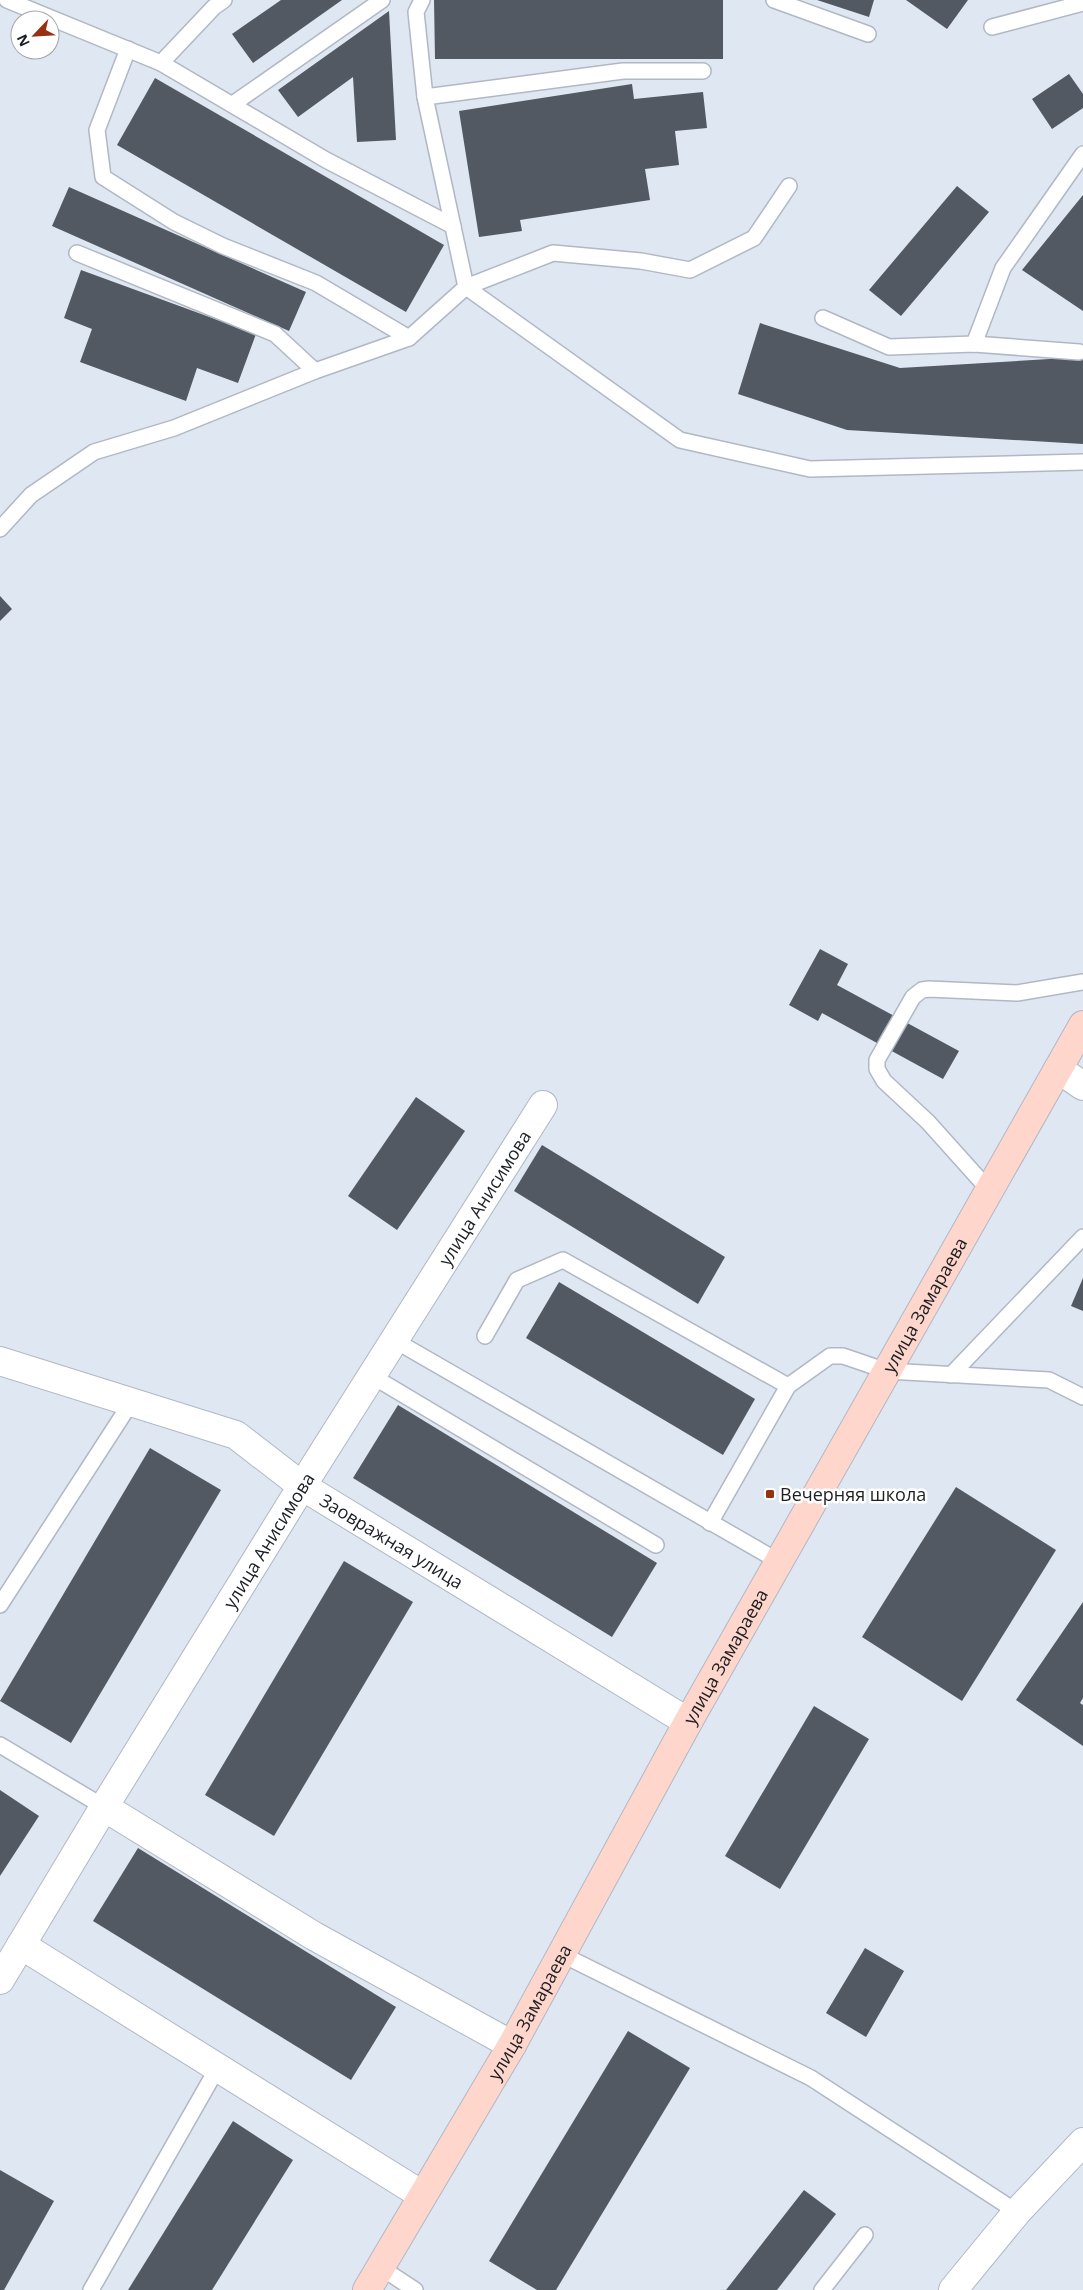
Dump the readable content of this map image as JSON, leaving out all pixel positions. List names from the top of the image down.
{
  "streets": {
    "main road": ["улица Замараева"],
    "street": ["улица Анисимова", "Заовражная улица"]
  },
  "crossings": [
    ["улица Анисимова", "Заовражная улица"],
    ["улица Замараева", "Заовражная улица"]
  ],
  "places": {
    "transit": ["Вечерняя школа"]
  },
  "north": "bottom left"
}
